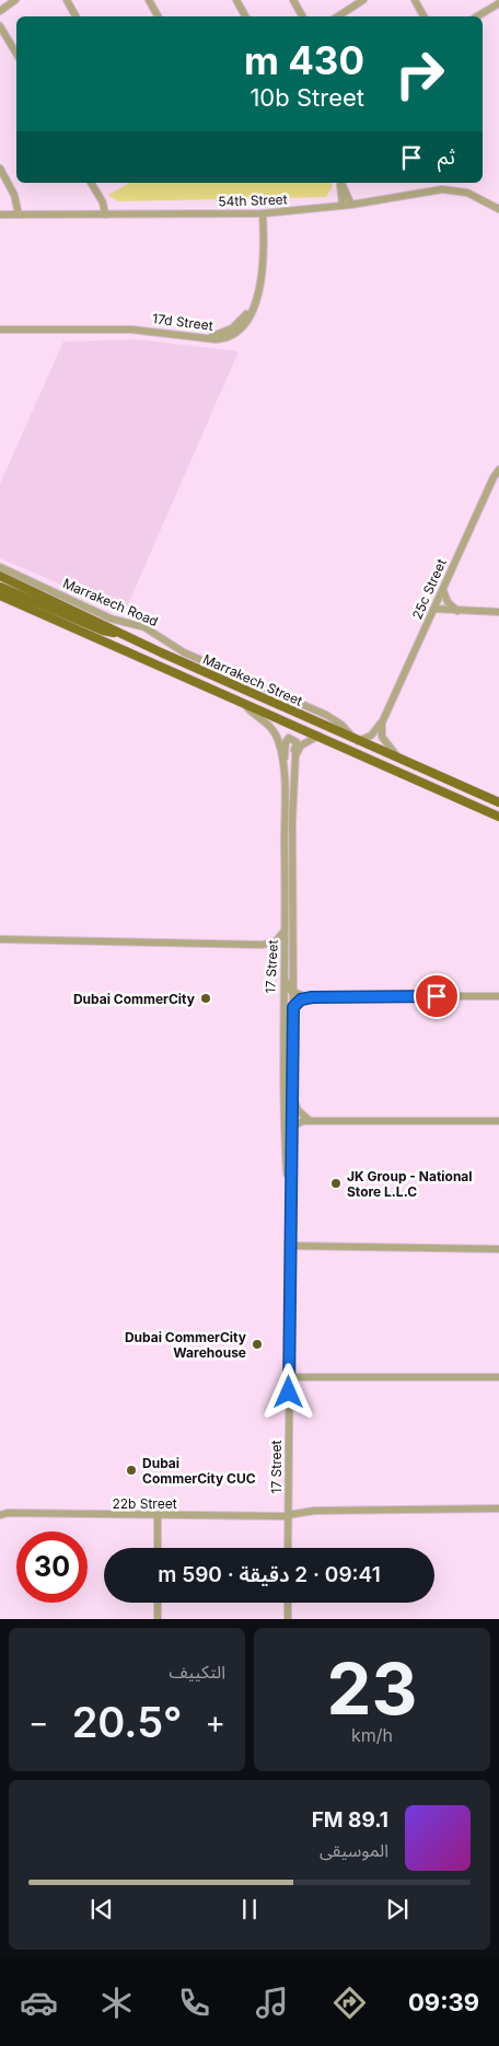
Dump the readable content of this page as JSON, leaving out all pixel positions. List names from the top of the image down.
{
  "streets": {
    "main road": ["Marrakech Street"],
    "street": [
      "54th Street",
      "17d Street",
      "25c Street",
      "Marrakech Road",
      "17 Street",
      "22b Street"
    ]
  },
  "crossings": [
    ["54th Street", "17d Street"],
    ["25c Street", "Marrakech Road"],
    ["25c Street", "Marrakech Street"],
    ["Marrakech Road", "Marrakech Street"],
    ["Marrakech Street", "17 Street"],
    ["17 Street", "22b Street"]
  ],
  "places": [
    "Dubai CommerCity",
    "JK Group - National Store L.L.C",
    "Dubai CommerCity Warehouse",
    "Dubai CommerCity CUC"
  ],
  "page": {
    "turn": ["430 m", "10b Street"],
    "then": "ثم",
    "limit": "30",
    "trip": "09:41 · 2 دقيقة · 590 m",
    "tile": [
      ["23", "km/h"],
      "التكييف"
    ],
    "heat": ["−", "20.5°", "+"],
    "song": ["89.1 FM", "الموسيقى"],
    "tabs": "09:39"
  }
}
